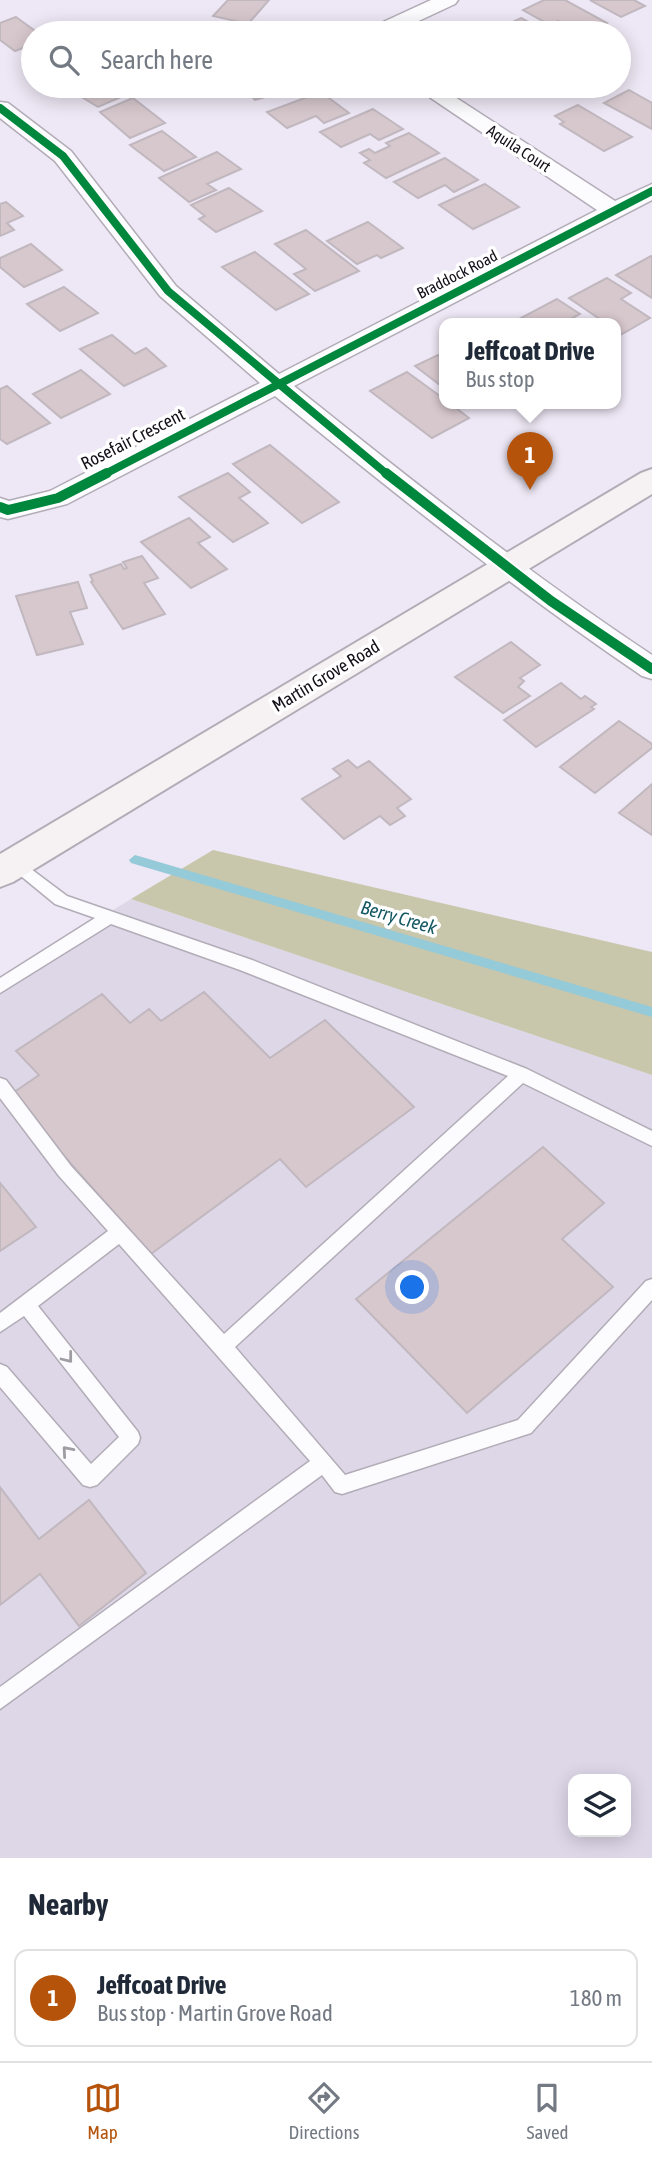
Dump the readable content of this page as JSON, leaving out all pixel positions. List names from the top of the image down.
{
  "streets": {
    "main road": ["Martin Grove Road"],
    "street": ["Aquila Court", "Braddock Road", "Rosefair Crescent"]
  },
  "crossings": [
    ["Aquila Court", "Braddock Road"],
    ["Braddock Road", "Rosefair Crescent"]
  ],
  "water": ["Berry Creek"],
  "page": {
    "search": "Search here",
    "popup": ["Jeffcoat Drive", "Bus stop"],
    "pins": "1",
    "heading": "Nearby",
    "list": [
      {
        "mark": "1",
        "name": "Jeffcoat Drive",
        "note": "Bus stop · Martin Grove Road",
        "value": "180 m"
      }
    ],
    "nav": ["Map", "Directions", "Saved"]
  }
}
